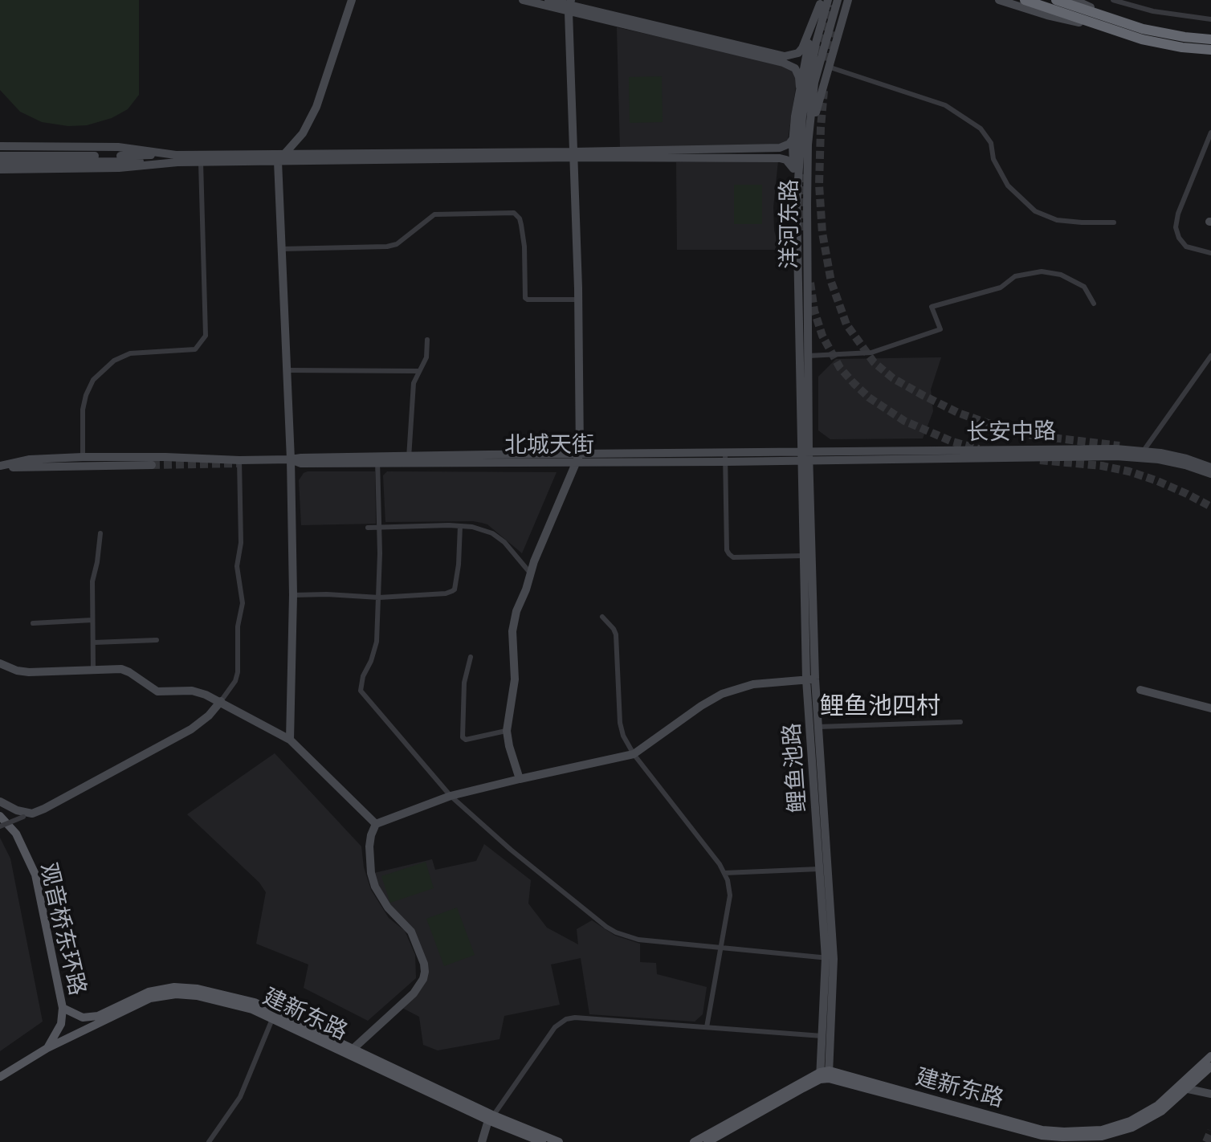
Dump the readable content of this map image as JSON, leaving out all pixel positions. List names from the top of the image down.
{
  "streets": {
    "main road": ["观音桥东环路", "建新东路"],
    "street": [
      "洋河东路",
      "长安中路",
      "北城天街",
      "鲤鱼池路"
    ]
  },
  "crossings": [
    ["洋河东路", "长安中路"],
    ["洋河东路", "北城天街"],
    ["洋河东路", "鲤鱼池路"],
    ["长安中路", "北城天街"],
    ["长安中路", "鲤鱼池路"],
    ["北城天街", "鲤鱼池路"],
    ["鲤鱼池路", "建新东路"],
    ["观音桥东环路", "建新东路"]
  ],
  "districts": ["鲤鱼池四村"]
}
